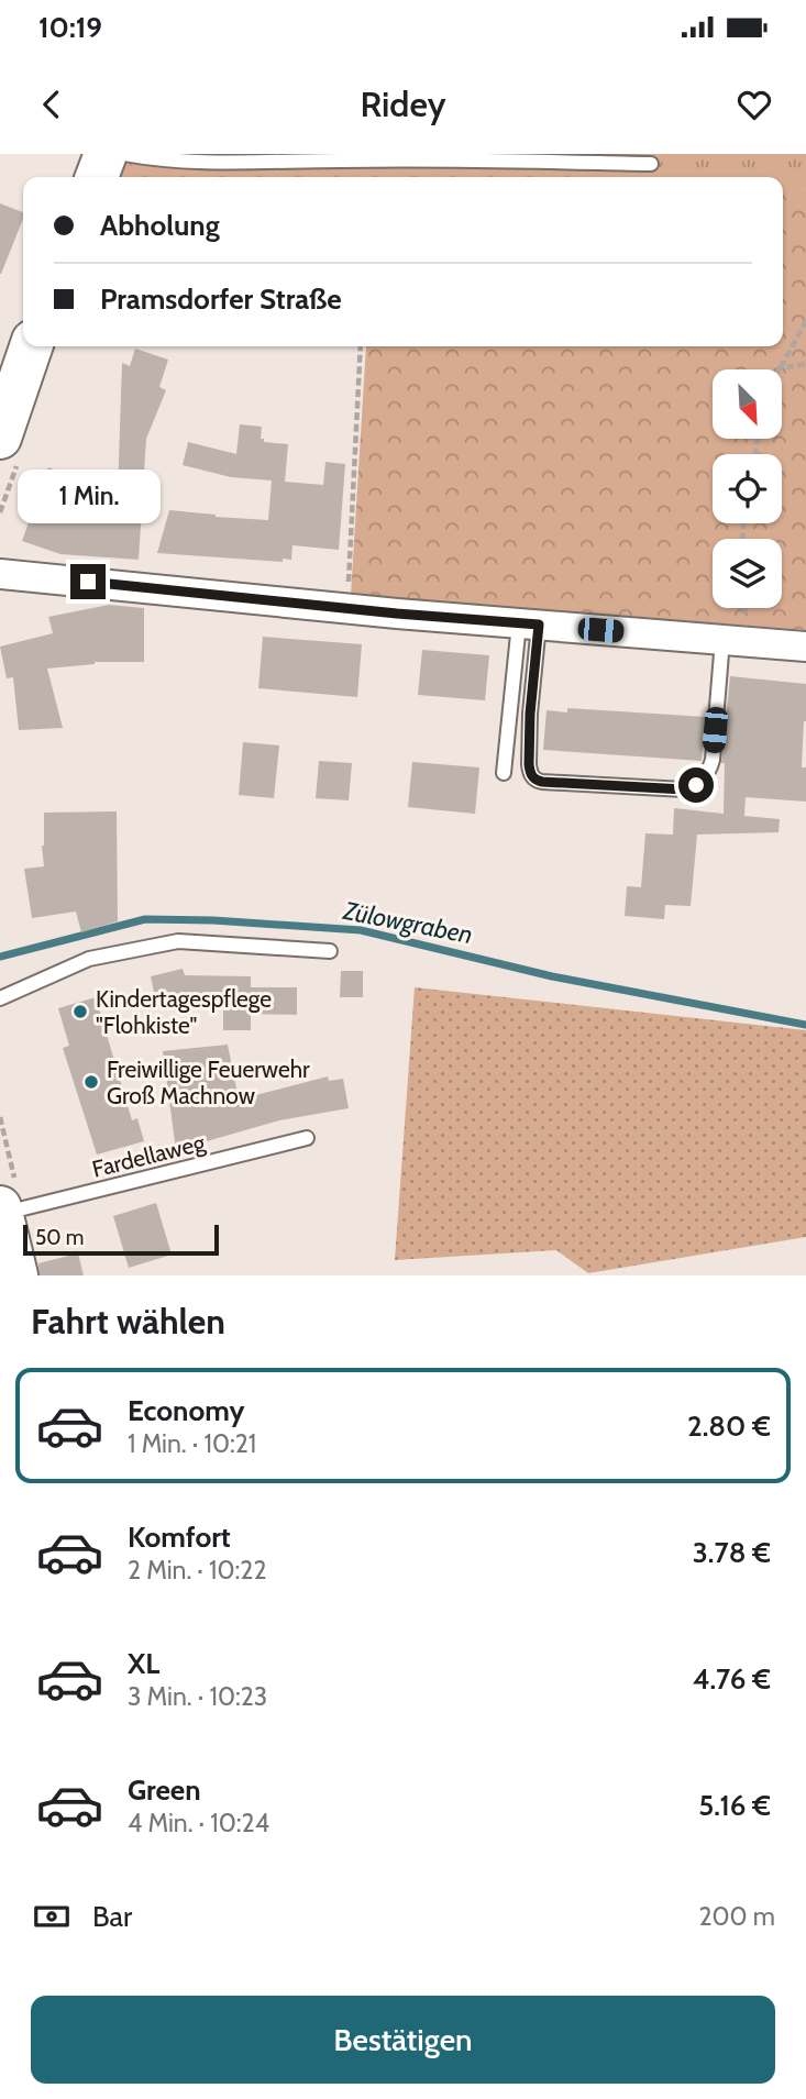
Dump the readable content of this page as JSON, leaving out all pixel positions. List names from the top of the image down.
{
  "streets": {
    "lane": ["Fardellaweg"]
  },
  "water": ["Zülowgraben"],
  "places": ["Kindertagespflege \"Flohkiste\"", "Freiwillige Feuerwehr Groß Machnow"],
  "scale_bar": "50 m",
  "north": "bottom right",
  "page": {
    "status": "10:19",
    "header": "Ridey",
    "banner": ["Abholung", "Pramsdorfer Straße"],
    "bubble": "1 Min.",
    "scale": "50 m",
    "heading": "Fahrt wählen",
    "list": [
      {
        "name": "Economy",
        "note": "1 Min. · 10:21",
        "value": "2.80 €"
      },
      {
        "name": "Komfort",
        "note": "2 Min. · 10:22",
        "value": "3.78 €"
      },
      {
        "name": "XL",
        "note": "3 Min. · 10:23",
        "value": "4.76 €"
      },
      {
        "name": "Green",
        "note": "4 Min. · 10:24",
        "value": "5.16 €"
      }
    ],
    "pay": ["Bar", "200 m"],
    "buttons": "Bestätigen"
  }
}
